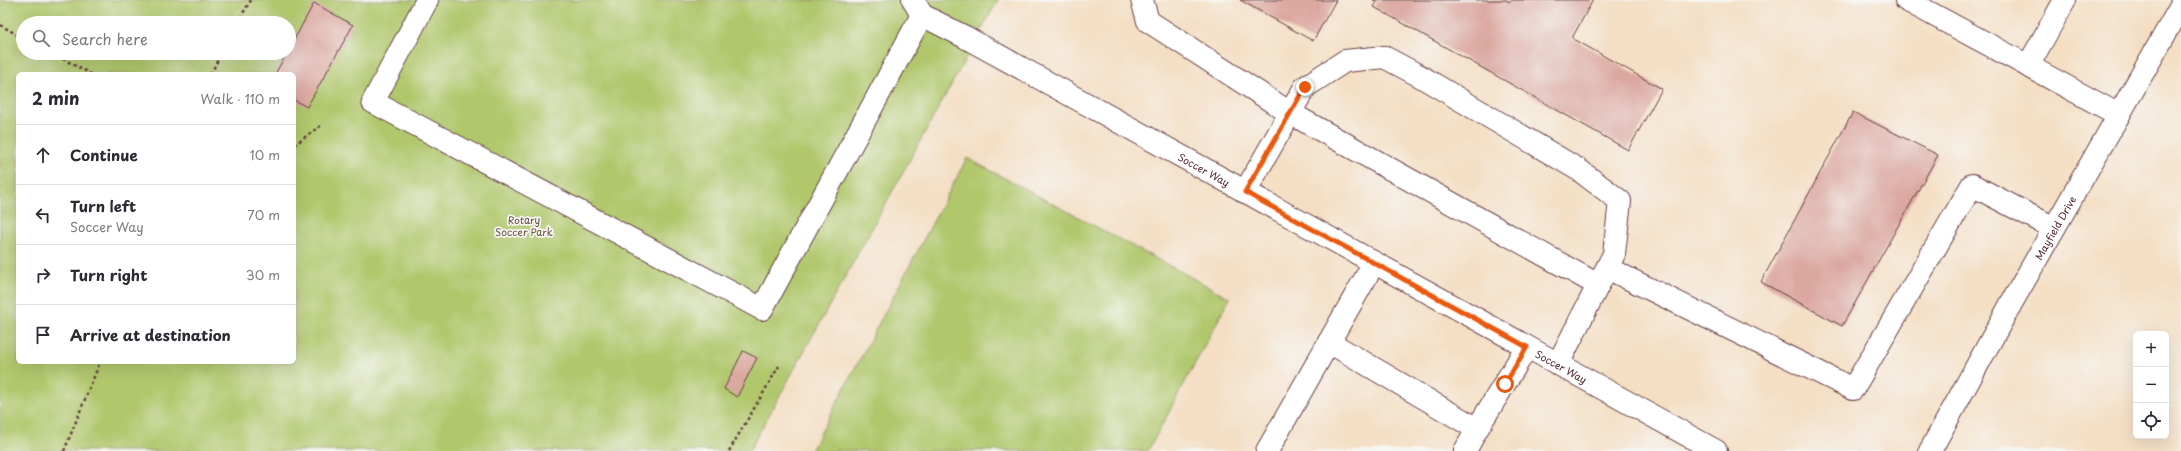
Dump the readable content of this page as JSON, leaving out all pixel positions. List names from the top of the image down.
{
  "streets": {
    "street": ["Soccer Way", "Mayfield Drive"]
  },
  "parks": ["Rotary Soccer Park"],
  "page": {
    "search": "Search here",
    "heading": ["2 min", "Walk · 110 m"],
    "list": [
      ["Continue", "10 m"],
      ["Turn left", "Soccer Way", "70 m"],
      ["Turn right", "30 m"],
      "Arrive at destination"
    ],
    "map_buttons": ["+", "−"]
  }
}
